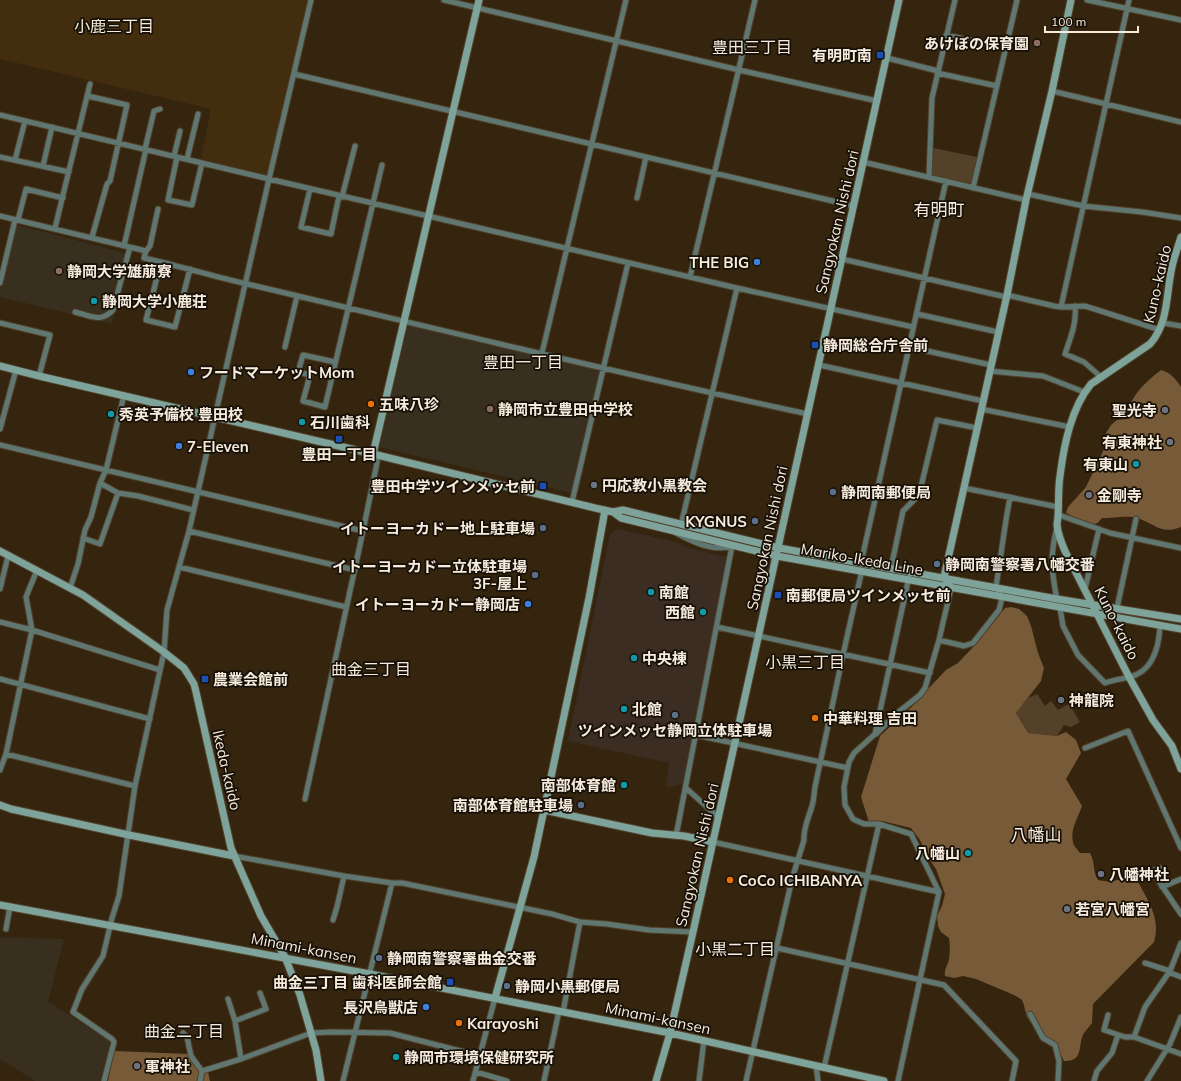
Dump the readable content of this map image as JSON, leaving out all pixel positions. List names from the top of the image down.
{
  "streets": {
    "street": [
      "Sangyokan Nishi dori",
      "Kuno-kaido",
      "Mariko-Ikeda Line",
      "Ikeda-kaido",
      "Minami-kansen"
    ]
  },
  "crossings": [
    ["Sangyokan Nishi dori", "Mariko-Ikeda Line"],
    ["Sangyokan Nishi dori", "Minami-kansen"],
    ["Kuno-kaido", "Mariko-Ikeda Line"],
    ["Ikeda-kaido", "Minami-kansen"]
  ],
  "districts": [
    "小鹿三丁目",
    "豊田三丁目",
    "有明町",
    "豊田一丁目",
    "小黒三丁目",
    "曲金三丁目",
    "八幡山",
    "小黒二丁目",
    "曲金二丁目"
  ],
  "places": {
    "other": [
      "あけぼの保育園",
      "THE BIG",
      "静岡大学雄萠寮",
      "静岡大学小鹿荘",
      "フードマーケットMom",
      "五味八珍",
      "静岡市立豊田中学校",
      "聖光寺",
      "秀英予備校 豊田校",
      "石川歯科",
      "有東神社",
      "7-Eleven",
      "有東山",
      "円応教小黒教会",
      "静岡南郵便局",
      "金剛寺",
      "KYGNUS",
      "イトーヨーカドー地上駐車場",
      "静岡南警察署八幡交番",
      "イトーヨーカドー立体駐車場 3F-屋上",
      "南館",
      "イトーヨーカドー静岡店",
      "西館",
      "中央棟",
      "神龍院",
      "北館",
      "ツインメッセ静岡立体駐車場",
      "中華料理 吉田",
      "南部体育館",
      "南部体育館駐車場",
      "八幡山",
      "八幡神社",
      "CoCo ICHIBANYA",
      "若宮八幡宮",
      "静岡南警察署曲金交番",
      "静岡小黒郵便局",
      "長沢鳥獣店",
      "Karayoshi",
      "静岡市環境保健研究所",
      "軍神社"
    ],
    "transit": [
      "有明町南",
      "静岡総合庁舎前",
      "豊田一丁目",
      "豊田中学ツインメッセ前",
      "南郵便局ツインメッセ前",
      "農業会館前",
      "曲金三丁目 歯科医師会館"
    ]
  },
  "scale_bar": "100 m"
}
